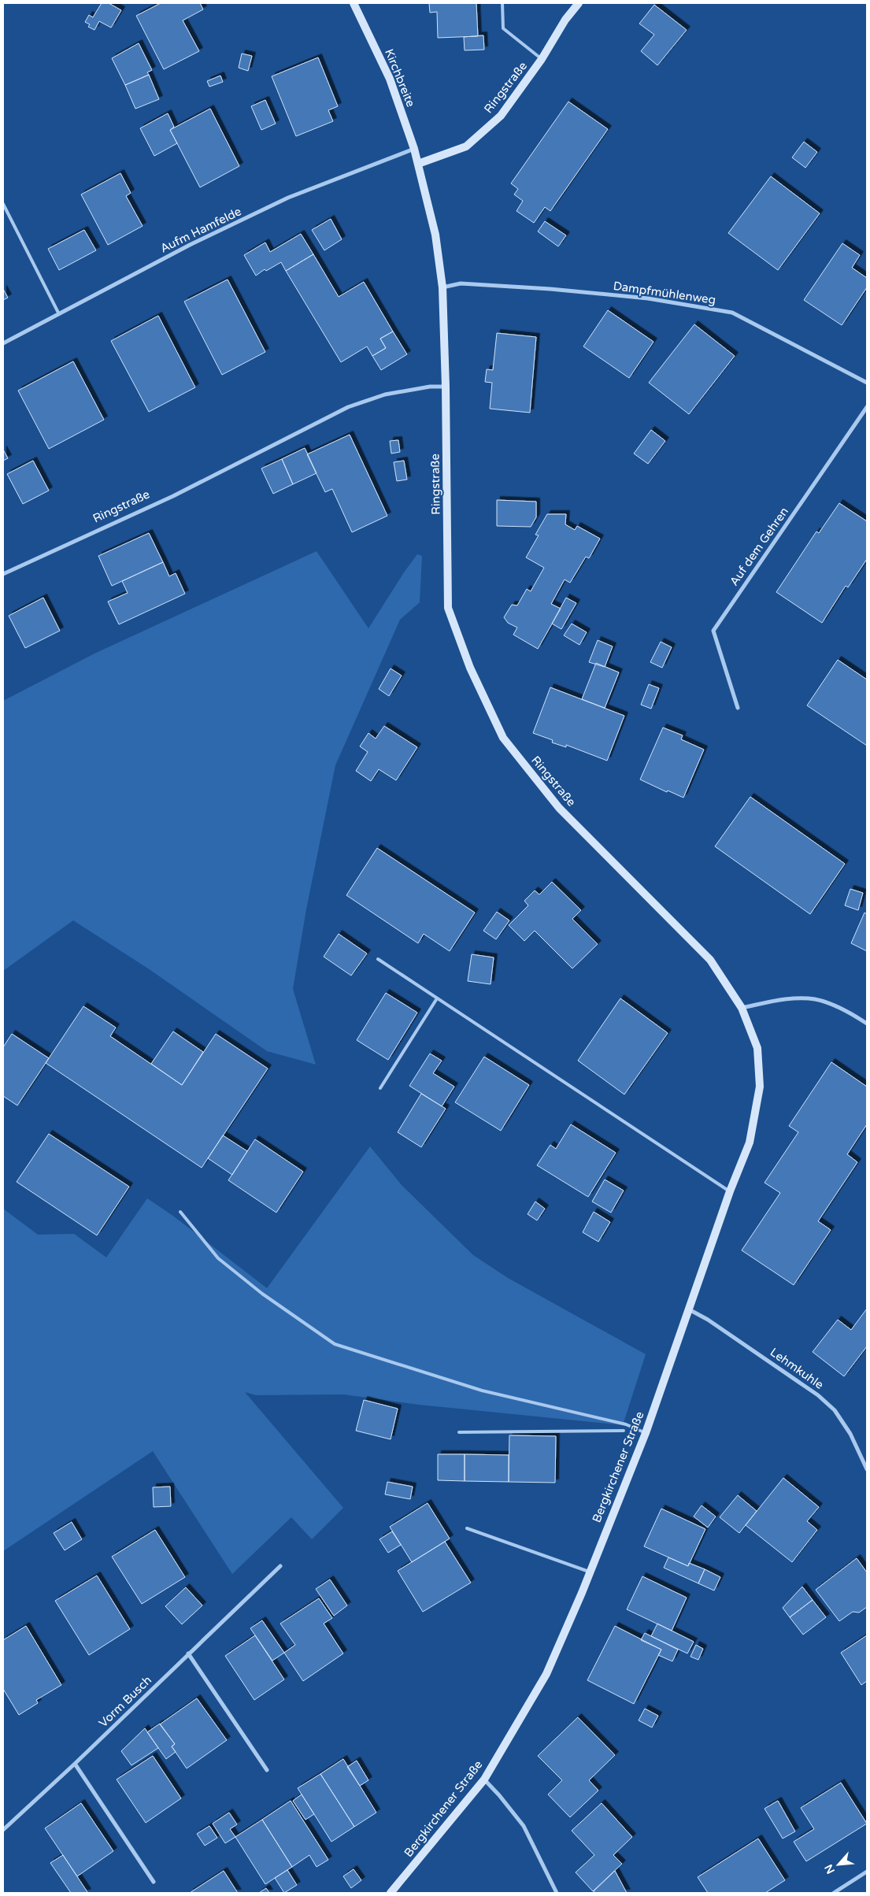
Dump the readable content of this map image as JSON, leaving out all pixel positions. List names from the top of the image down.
{
  "streets": {
    "street": [
      "Kirchbreite",
      "Ringstraße",
      "Aufm Hamfelde",
      "Dampfmühlenweg",
      "Auf dem Gehren",
      "Lehmkuhle",
      "Bergkirchener Straße",
      "Vorm Busch"
    ]
  },
  "crossings": [
    ["Kirchbreite", "Ringstraße"],
    ["Kirchbreite", "Aufm Hamfelde"],
    ["Ringstraße", "Dampfmühlenweg"],
    ["Ringstraße", "Bergkirchener Straße"],
    ["Lehmkuhle", "Bergkirchener Straße"]
  ],
  "north": "bottom left"
}
